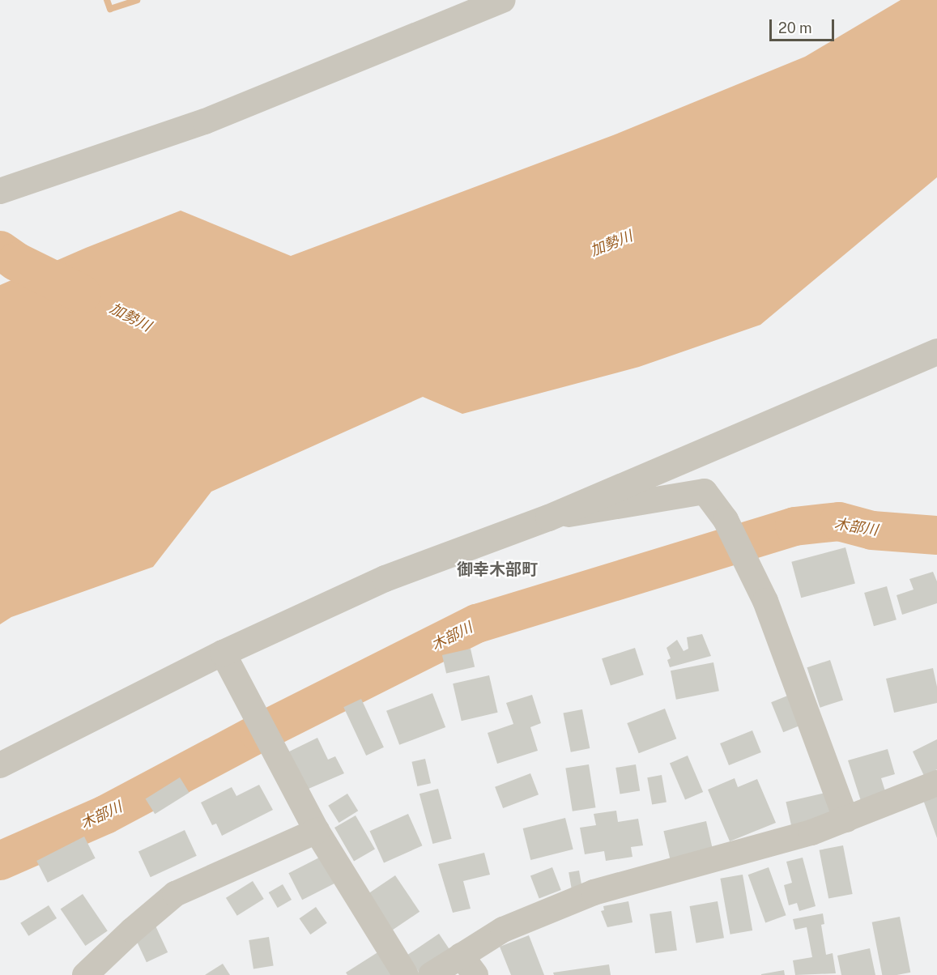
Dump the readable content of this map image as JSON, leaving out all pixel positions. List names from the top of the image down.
{
  "districts": ["御幸木部町"],
  "water": ["加勢川", "木部川"],
  "scale_bar": "20 m"
}
